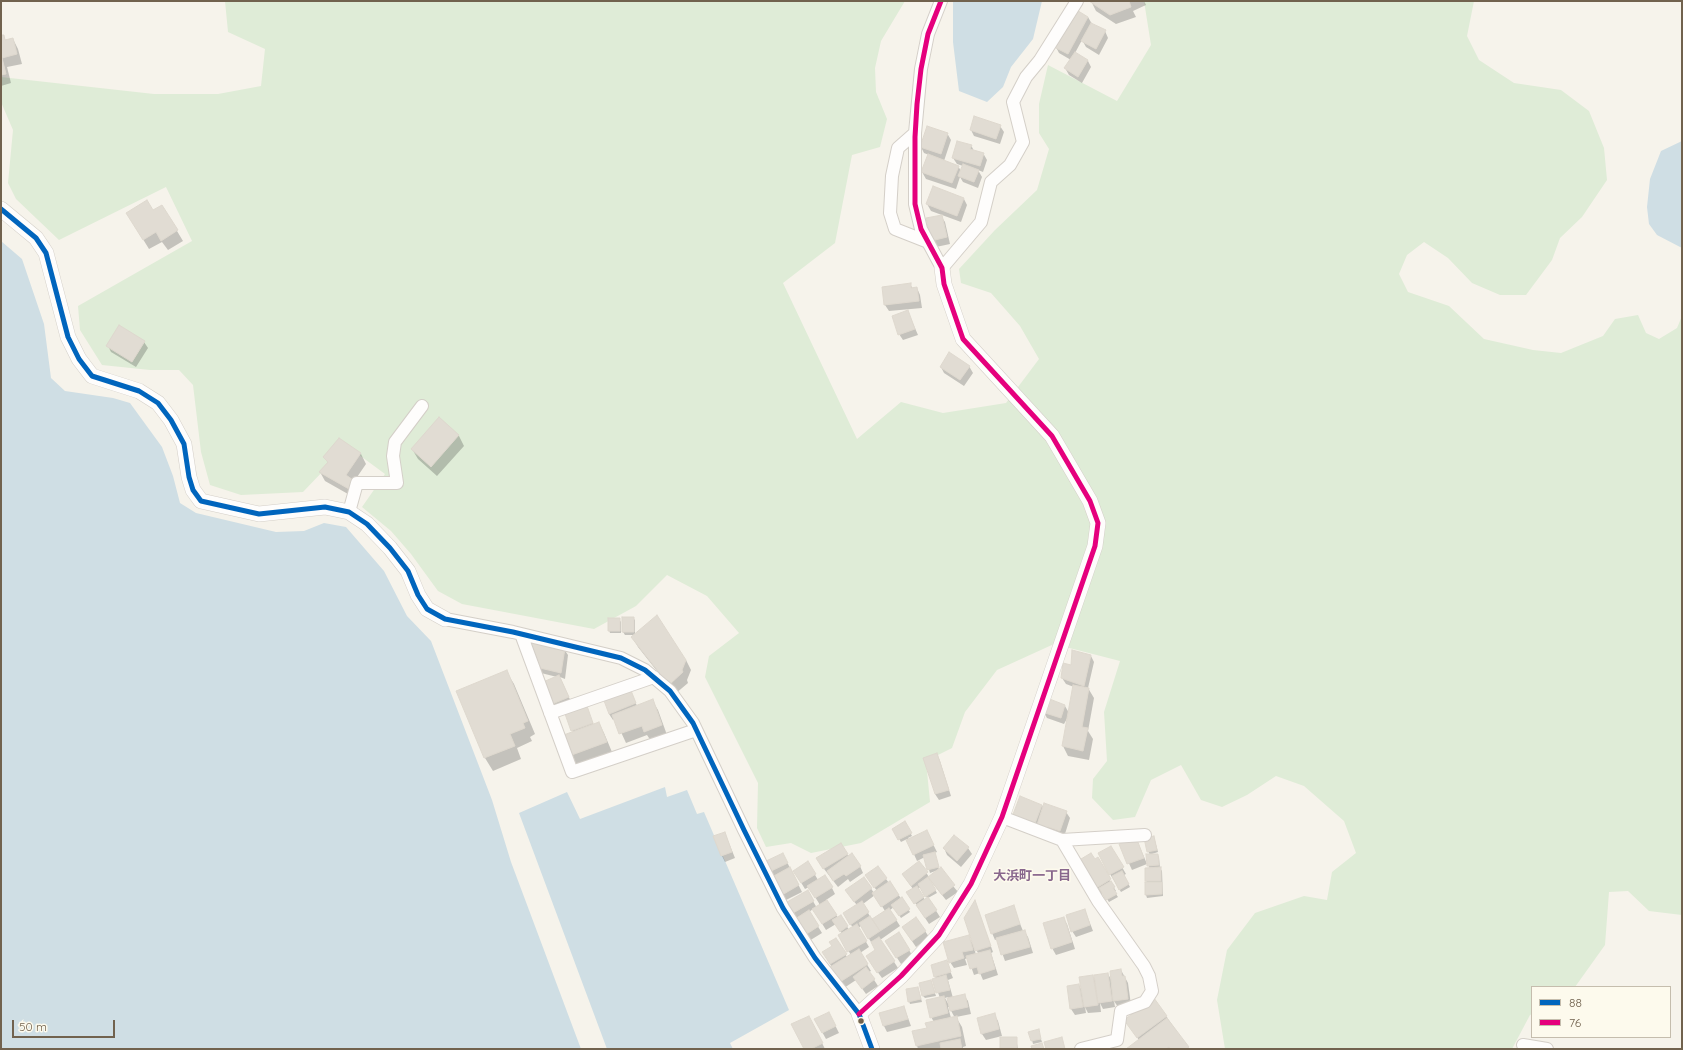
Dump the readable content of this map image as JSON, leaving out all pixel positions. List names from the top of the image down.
{
  "districts": ["大浜町一丁目"],
  "lines": ["transit line 76", "transit line 88"],
  "legend": ["88", "76"],
  "scale_bar": "50 m"
}
